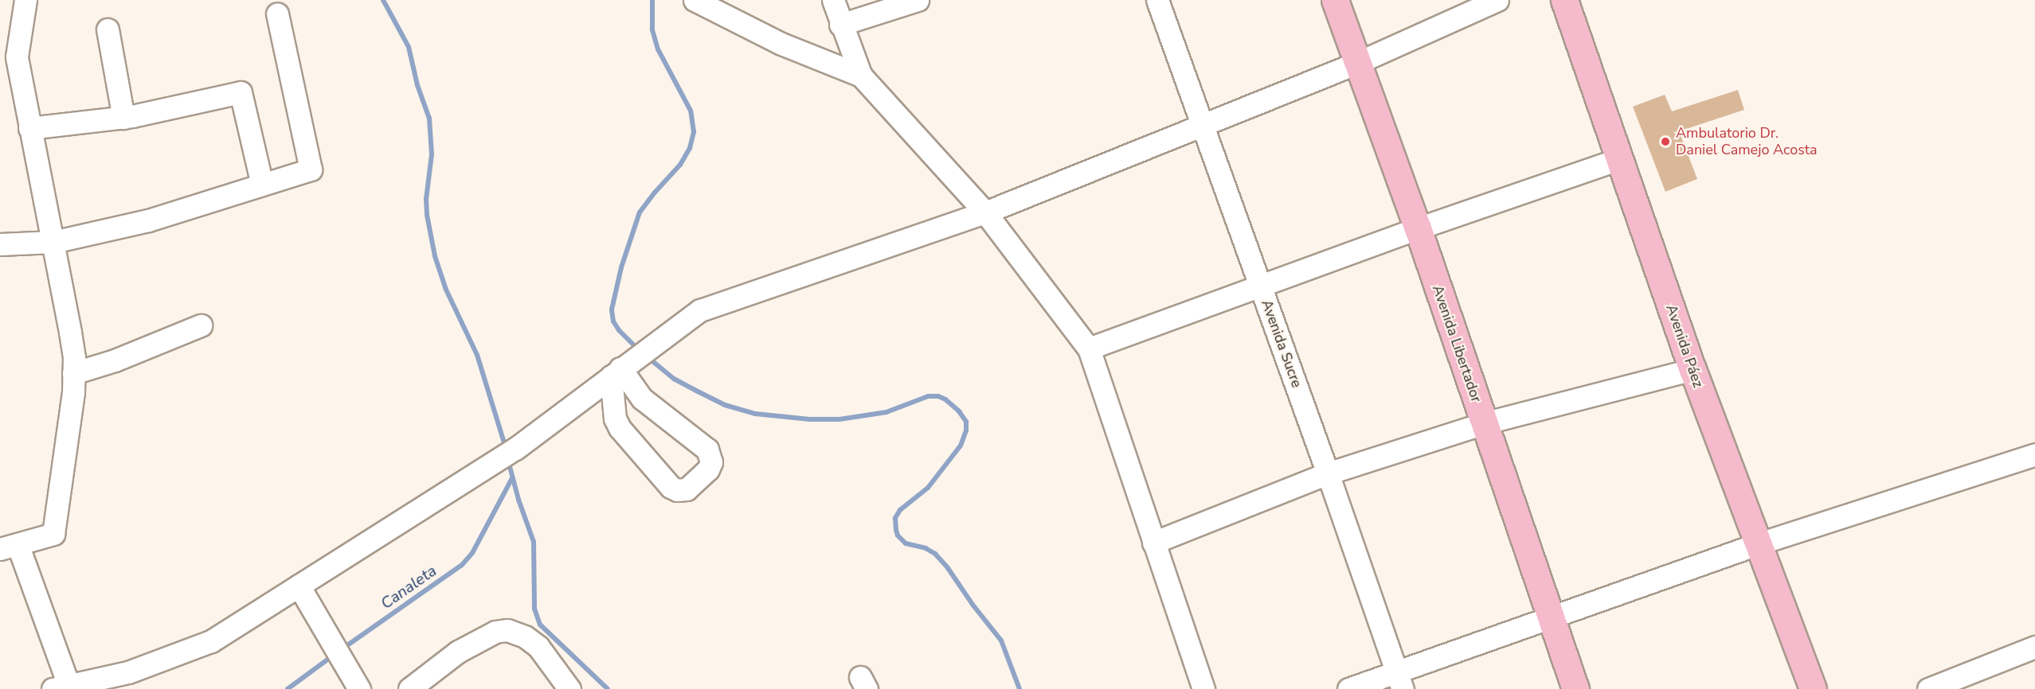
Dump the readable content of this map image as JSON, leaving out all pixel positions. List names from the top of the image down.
{
  "streets": {
    "main road": ["Avenida Libertador", "Avenida Páez"],
    "street": ["Avenida Sucre"]
  },
  "water": ["Canaleta"],
  "places": ["Ambulatorio Dr. Daniel Camejo Acosta"]
}
